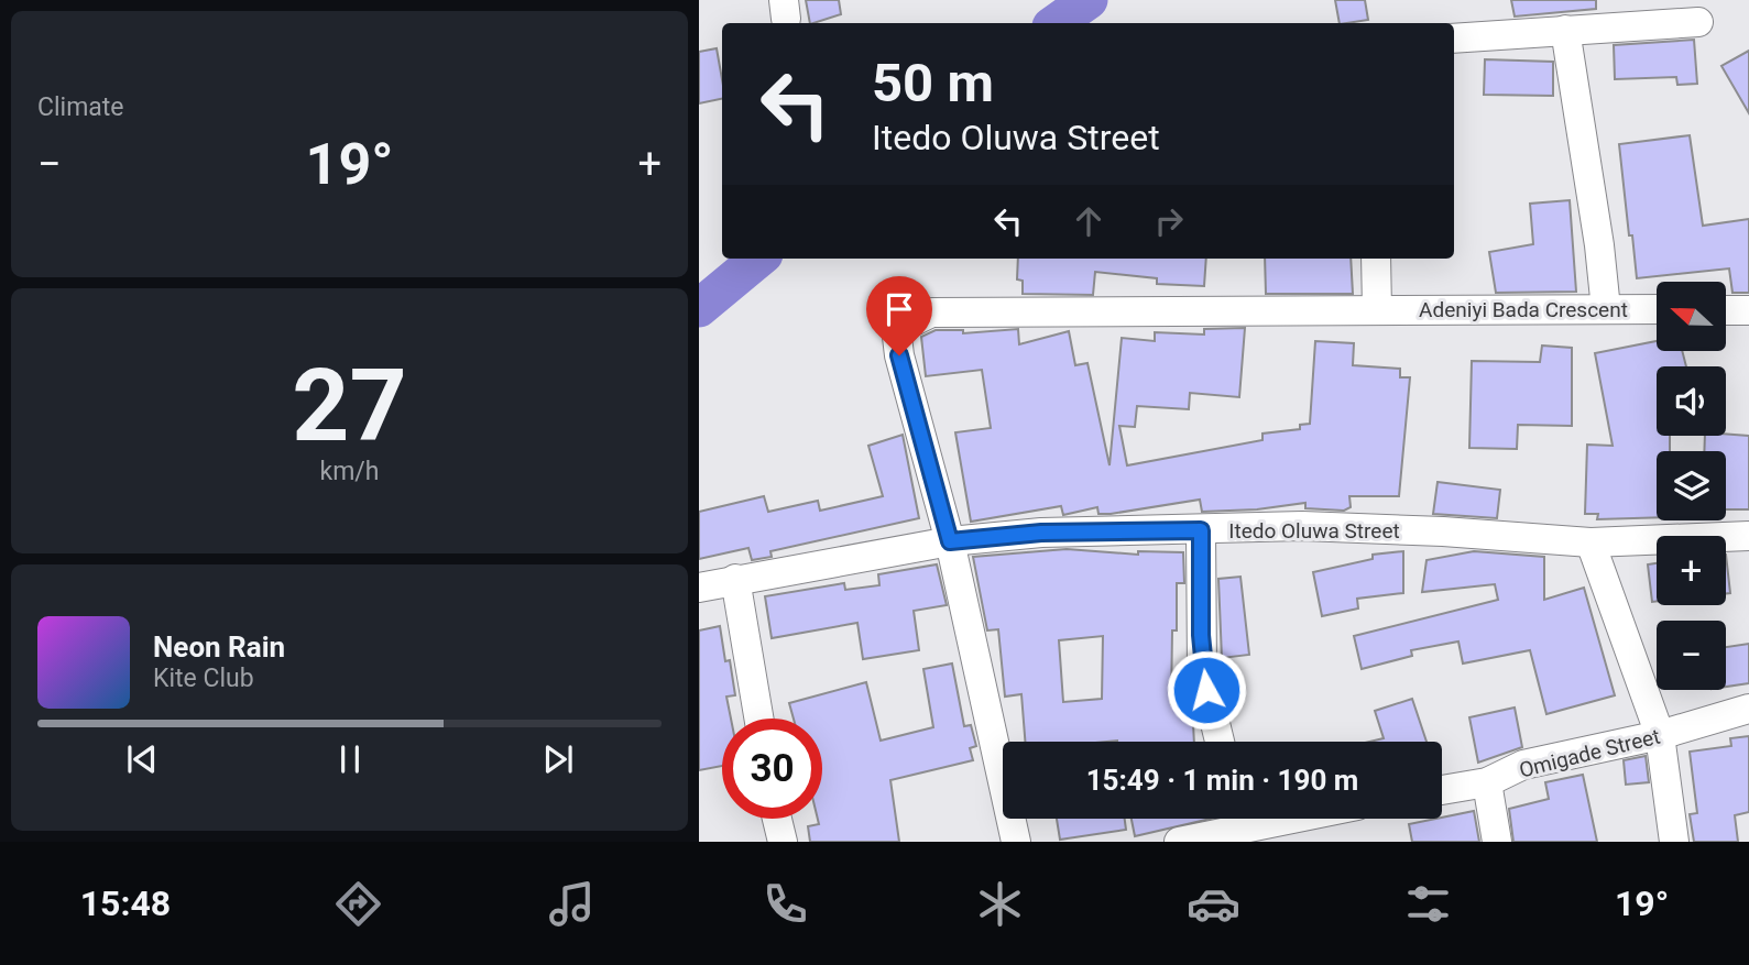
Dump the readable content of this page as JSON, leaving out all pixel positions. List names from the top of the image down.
{
  "streets": {
    "street": ["Adeniyi Bada Crescent", "Itedo Oluwa Street", "Omigade Street"]
  },
  "crossings": [
    ["Adeniyi Bada Crescent", "Itedo Oluwa Street"]
  ],
  "north": "left",
  "page": {
    "tile": [
      "Climate",
      ["27", "km/h"]
    ],
    "turn": ["50 m", "Itedo Oluwa Street"],
    "heat": ["−", "19°", "+"],
    "map_buttons": ["+", "−"],
    "song": ["Neon Rain", "Kite Club"],
    "limit": "30",
    "trip": "15:49 · 1 min · 190 m",
    "tabs": ["15:48", "19°"]
  }
}
